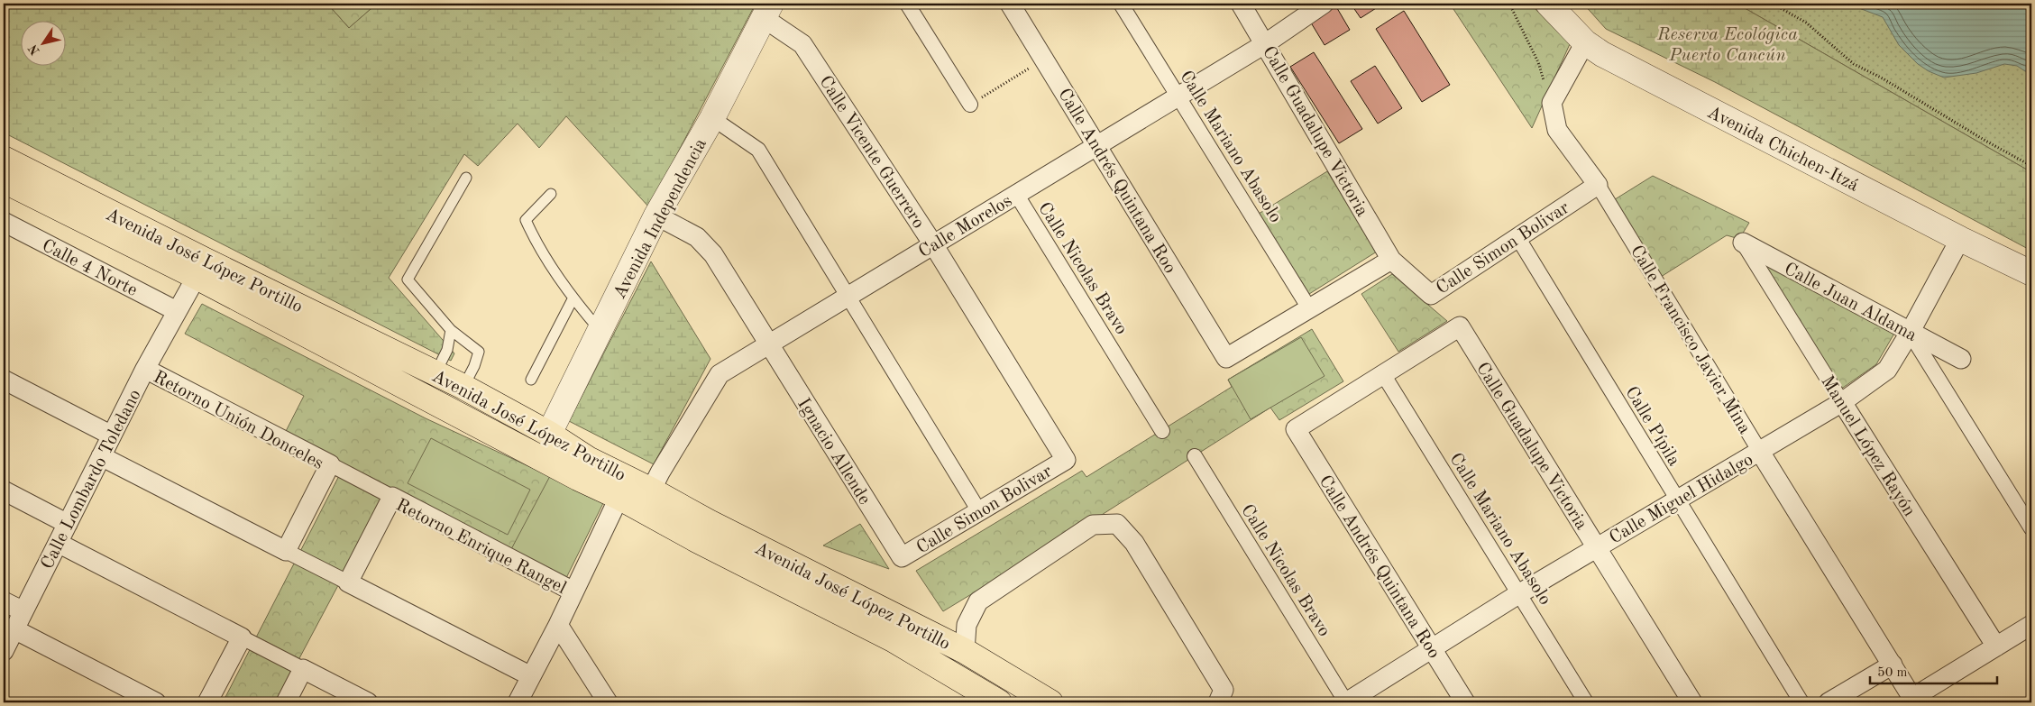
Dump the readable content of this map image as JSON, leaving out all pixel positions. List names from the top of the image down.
{
  "streets": {
    "main road": ["Avenida José López Portillo"],
    "street": [
      "Calle Guadalupe Victoria",
      "Calle Mariano Abasolo",
      "Avenida Chichen-Itzá",
      "Calle Vicente Guerrero",
      "Calle Andrés Quintana Roo",
      "Avenida Independencia",
      "Calle Morelos",
      "Calle Simon Bolivar",
      "Calle 4 Norte",
      "Calle Nicolas Bravo",
      "Calle Juan Aldama",
      "Calle Francisco Javier Mina",
      "Retorno Unión Donceles",
      "Calle Pípila",
      "Manuel López Rayón",
      "Ignacio Allende",
      "Calle Lombardo Toledano",
      "Calle Miguel Hidalgo",
      "Retorno Enrique Rangel"
    ]
  },
  "crossings": [
    ["Calle Guadalupe Victoria", "Calle Mariano Abasolo"],
    ["Calle Guadalupe Victoria", "Calle Andrés Quintana Roo"],
    ["Calle Guadalupe Victoria", "Calle Morelos"],
    ["Calle Guadalupe Victoria", "Calle Simon Bolivar"],
    ["Calle Guadalupe Victoria", "Calle Miguel Hidalgo"],
    ["Calle Mariano Abasolo", "Calle Andrés Quintana Roo"],
    ["Calle Mariano Abasolo", "Calle Morelos"],
    ["Calle Mariano Abasolo", "Calle Miguel Hidalgo"],
    ["Avenida Chichen-Itzá", "Calle Miguel Hidalgo"],
    ["Calle Vicente Guerrero", "Avenida Independencia"],
    ["Calle Vicente Guerrero", "Calle Morelos"],
    ["Calle Vicente Guerrero", "Calle Simon Bolivar"],
    ["Calle Andrés Quintana Roo", "Calle Morelos"],
    ["Calle Andrés Quintana Roo", "Calle Miguel Hidalgo"],
    ["Avenida Independencia", "Avenida José López Portillo"],
    ["Avenida Independencia", "Ignacio Allende"],
    ["Calle Morelos", "Avenida José López Portillo"],
    ["Calle Morelos", "Calle Nicolas Bravo"],
    ["Calle Morelos", "Ignacio Allende"],
    ["Calle Simon Bolivar", "Calle Francisco Javier Mina"],
    ["Calle Simon Bolivar", "Calle Pípila"],
    ["Calle Simon Bolivar", "Ignacio Allende"],
    ["Avenida José López Portillo", "Calle Lombardo Toledano"],
    ["Calle 4 Norte", "Calle Lombardo Toledano"],
    ["Calle Nicolas Bravo", "Calle Miguel Hidalgo"],
    ["Calle Juan Aldama", "Manuel López Rayón"],
    ["Calle Juan Aldama", "Calle Miguel Hidalgo"],
    ["Calle Francisco Javier Mina", "Calle Miguel Hidalgo"],
    ["Retorno Unión Donceles", "Calle Lombardo Toledano"],
    ["Calle Pípila", "Calle Miguel Hidalgo"],
    ["Manuel López Rayón", "Calle Miguel Hidalgo"]
  ],
  "parks": ["Reserva Ecológica Puerto Cancún"],
  "scale_bar": "50 m",
  "north": "bottom left"
}
